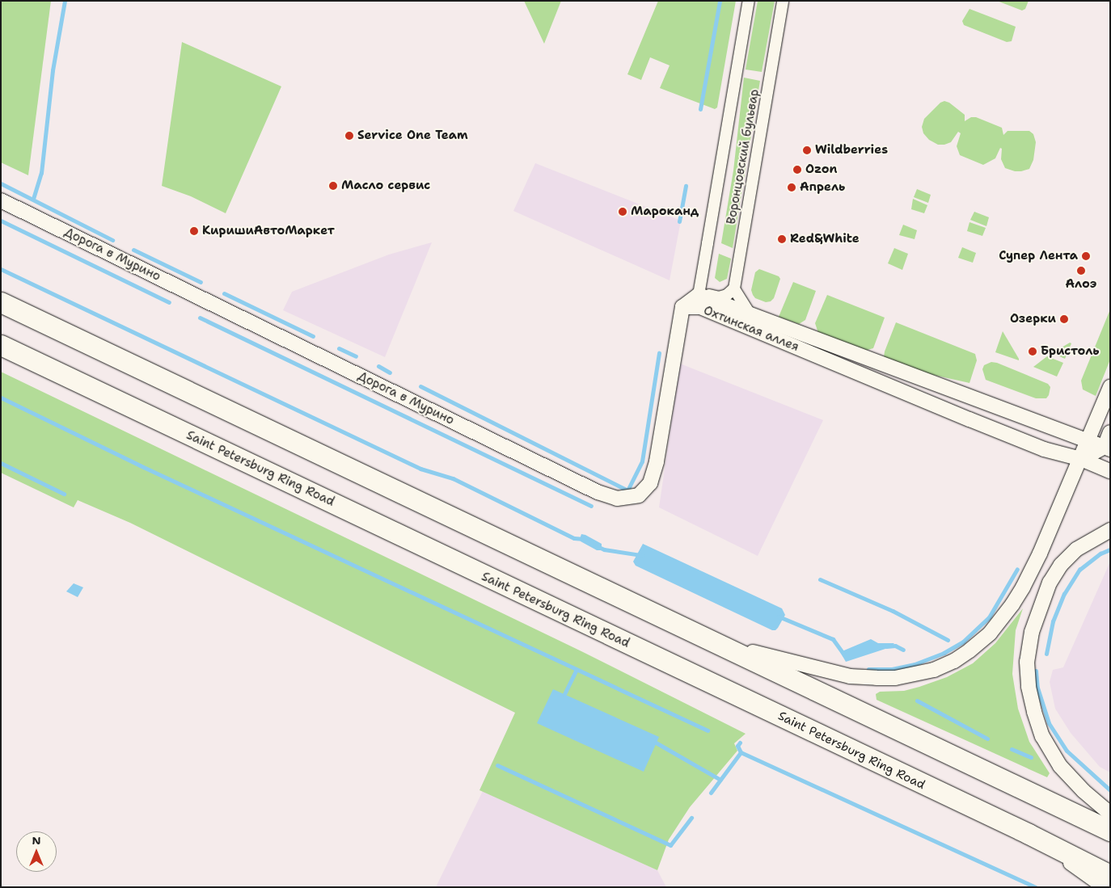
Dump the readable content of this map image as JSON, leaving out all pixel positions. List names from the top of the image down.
{
  "streets": {
    "highway": ["Saint Petersburg Ring Road"],
    "street": ["Воронцовский бульвар", "Дорога в Мурино", "Охтинская аллея"]
  },
  "crossings": [
    ["Воронцовский бульвар", "Охтинская аллея"],
    ["Дорога в Мурино", "Охтинская аллея"]
  ],
  "places": [
    "Service One Team",
    "Wildberries",
    "Ozon",
    "Масло сервис",
    "Апрель",
    "Мароканд",
    "КиришиАвтоМаркет",
    "Red&White",
    "Супер Лента",
    "Алоэ",
    "Озерки",
    "Бристоль"
  ],
  "north": "top"
}
